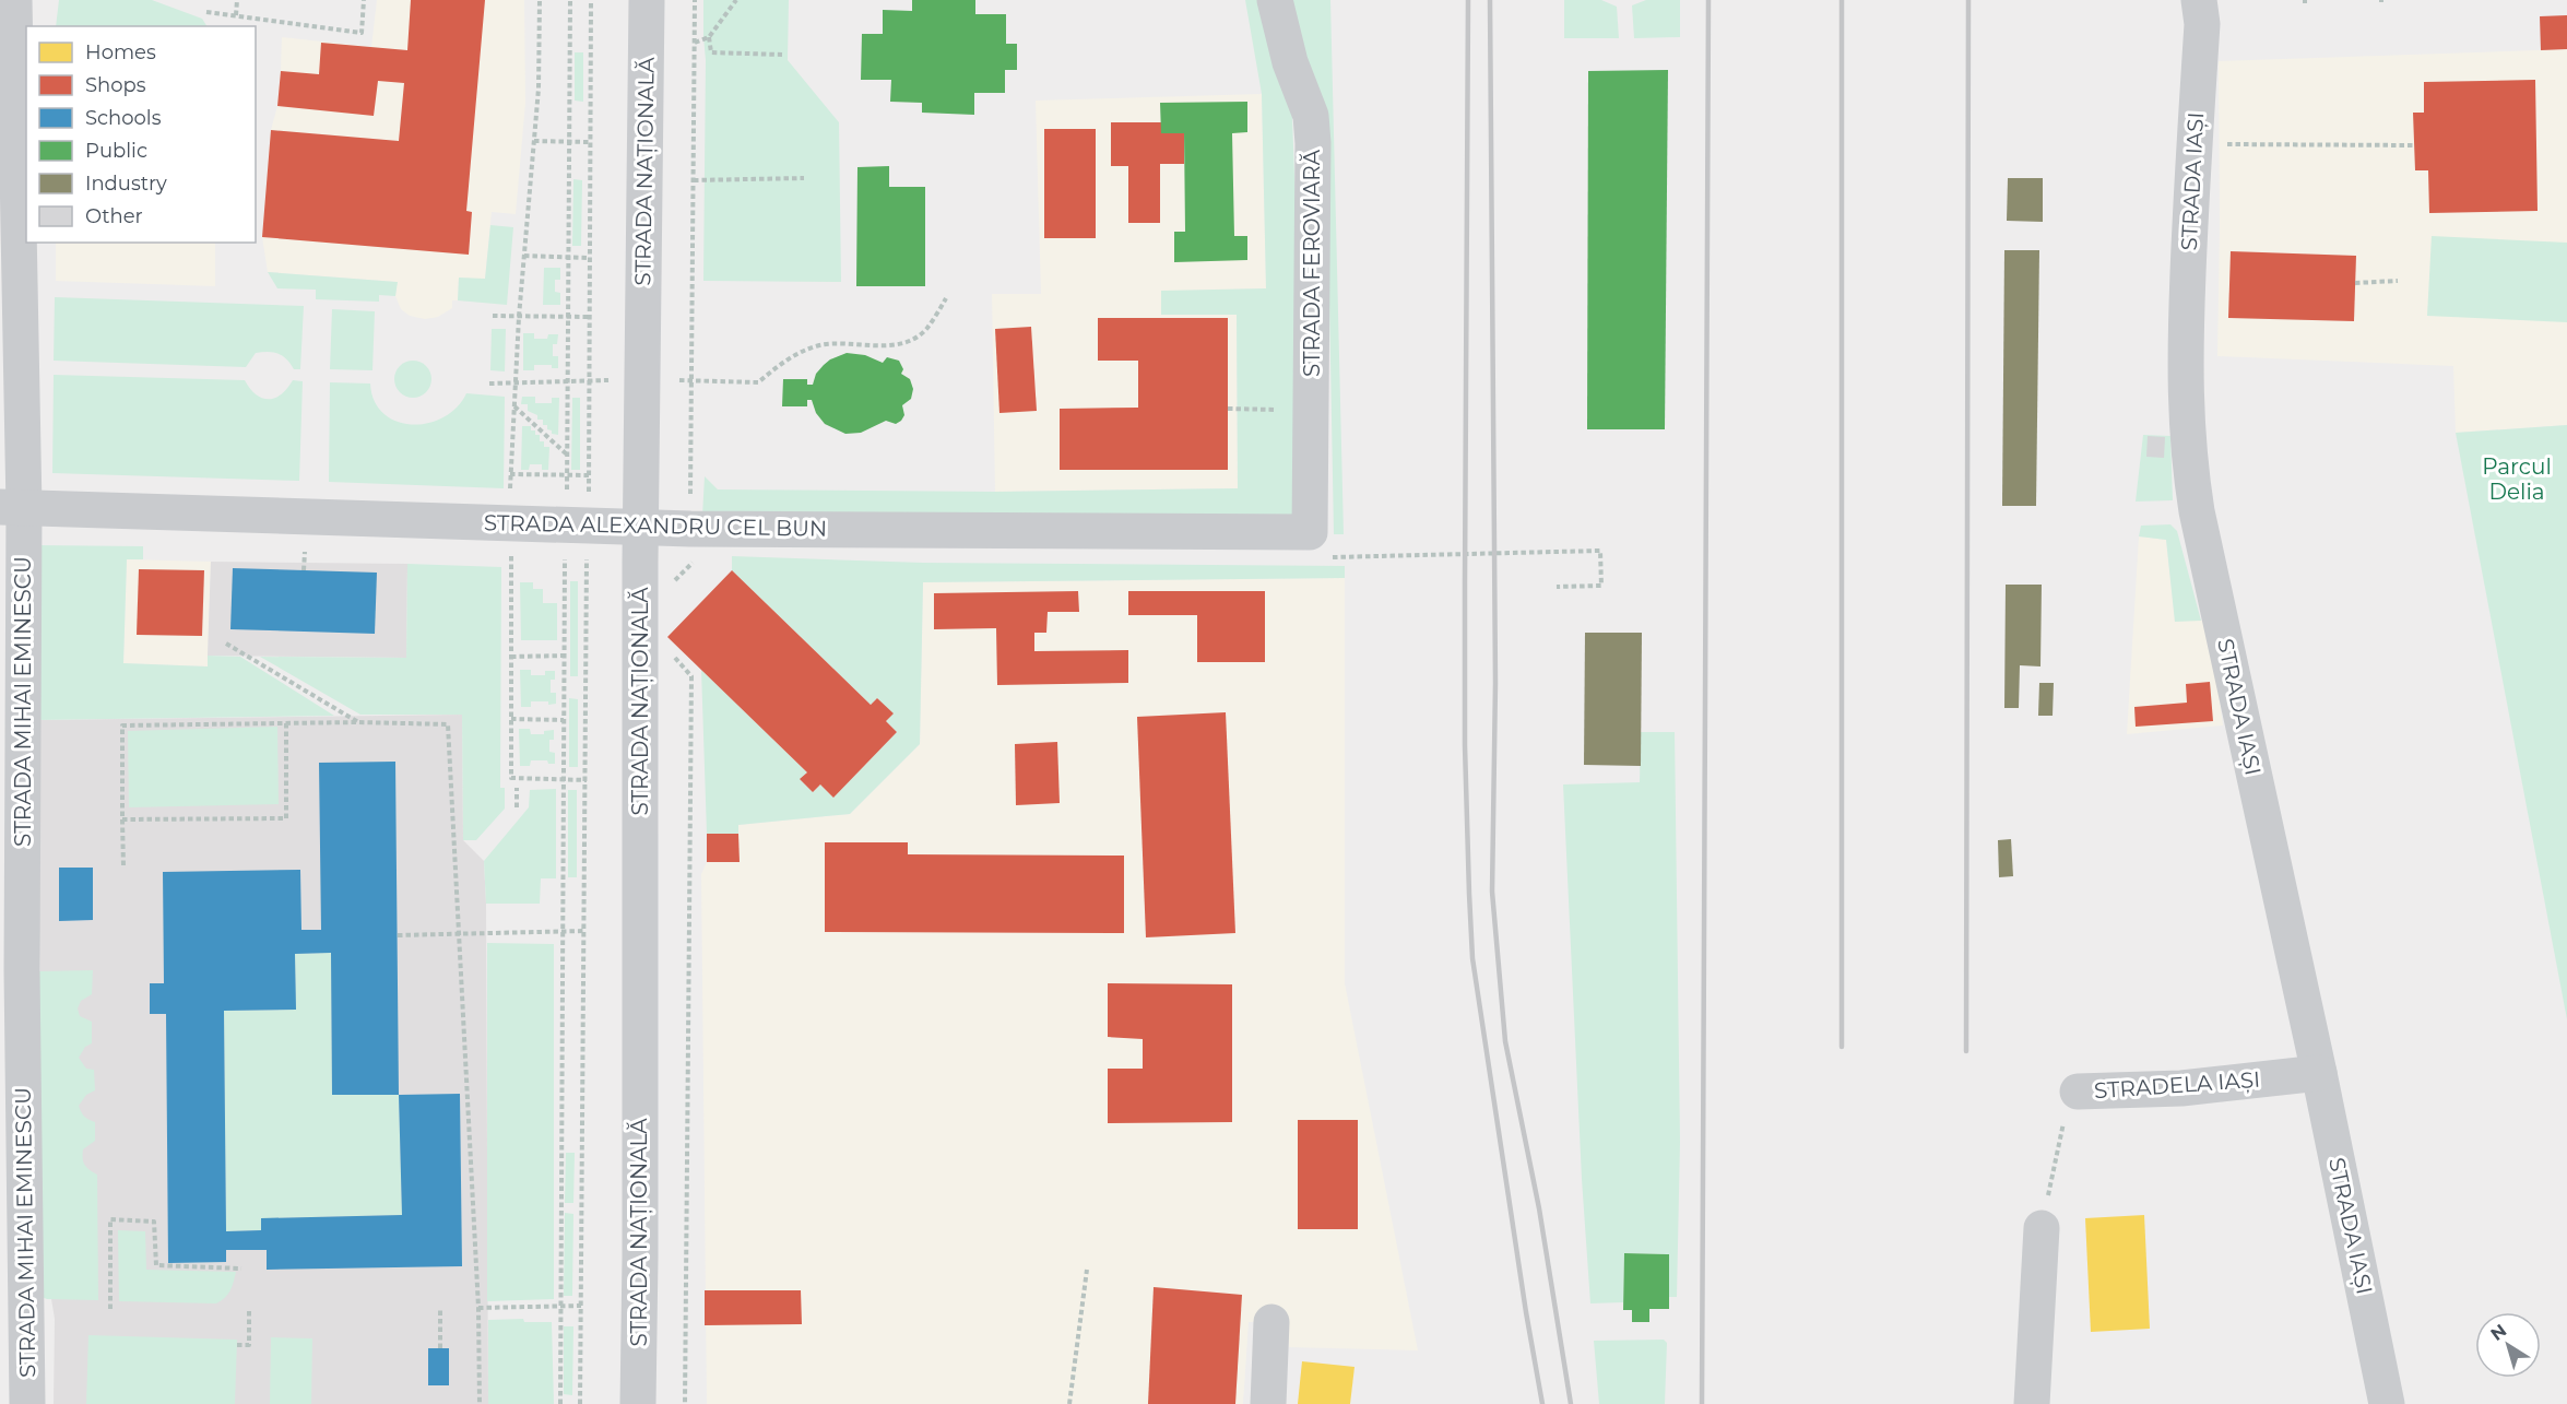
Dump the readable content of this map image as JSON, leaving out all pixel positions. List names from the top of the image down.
{
  "streets": {
    "street": [
      "STRADA NAȚIONALĂ",
      "STRADA IAȘI",
      "STRADA FEROVIARĂ",
      "STRADA ALEXANDRU CEL BUN",
      "STRADA MIHAI EMINESCU",
      "STRADELA IAȘI"
    ]
  },
  "crossings": [
    ["STRADA NAȚIONALĂ", "STRADA ALEXANDRU CEL BUN"],
    ["STRADA IAȘI", "STRADELA IAȘI"],
    ["STRADA FEROVIARĂ", "STRADA ALEXANDRU CEL BUN"],
    ["STRADA ALEXANDRU CEL BUN", "STRADA MIHAI EMINESCU"]
  ],
  "parks": ["Parcul Delia"],
  "legend": [
    "Homes",
    "Shops",
    "Schools",
    "Public",
    "Industry",
    "Other"
  ],
  "north": "top left"
}
